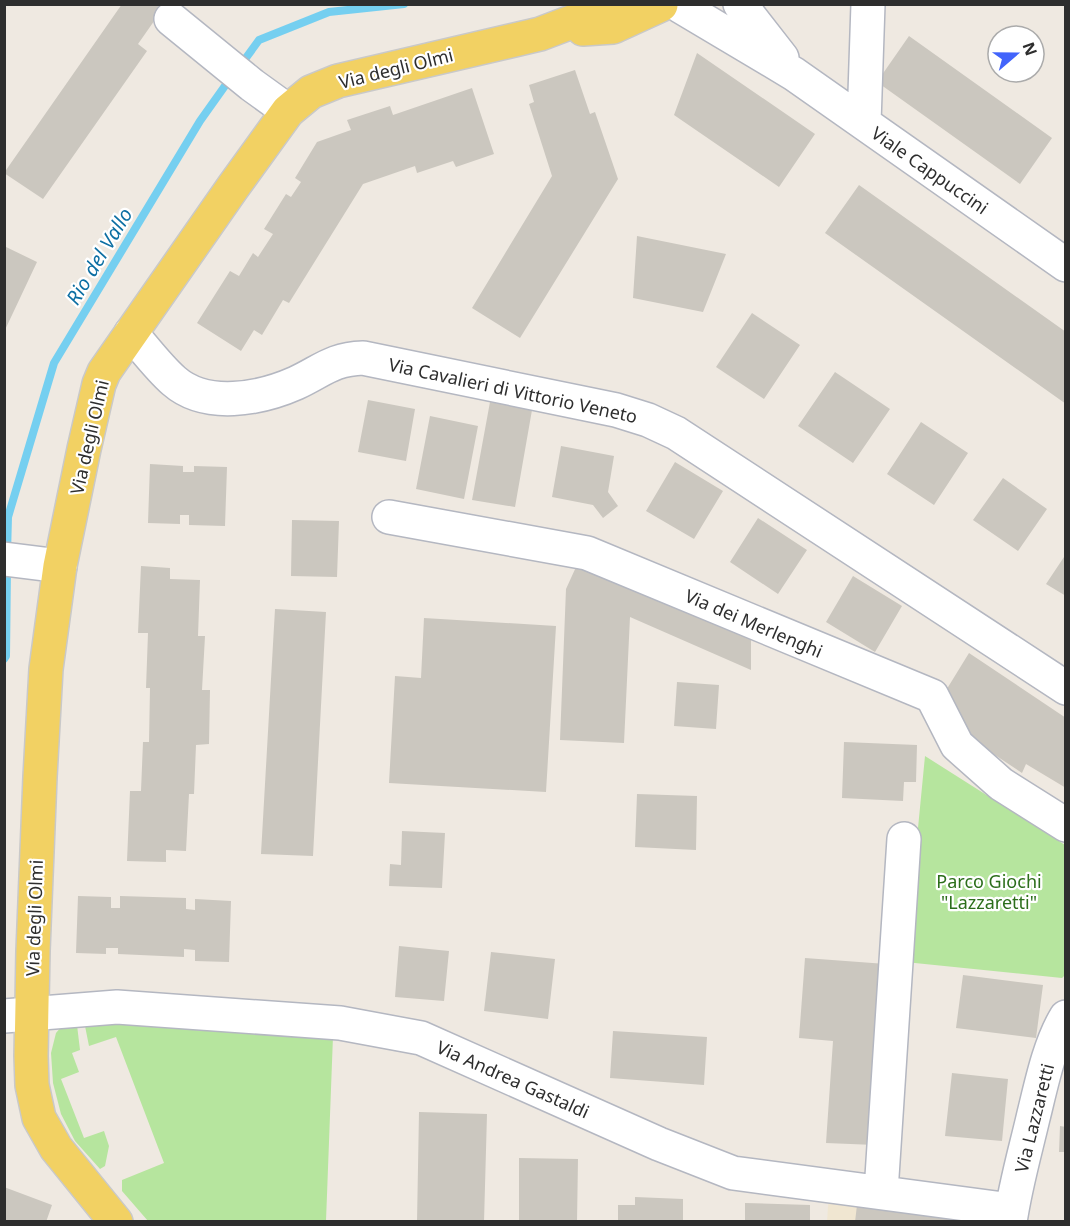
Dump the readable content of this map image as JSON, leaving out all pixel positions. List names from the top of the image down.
{
  "streets": {
    "main road": ["Via degli Olmi"],
    "street": [
      "Viale Cappuccini",
      "Via Cavalieri di Vittorio Veneto",
      "Via dei Merlenghi",
      "Via Andrea Gastaldi",
      "Via Lazzaretti"
    ]
  },
  "crossings": [
    ["Via degli Olmi", "Viale Cappuccini"],
    ["Via degli Olmi", "Via Cavalieri di Vittorio Veneto"],
    ["Via degli Olmi", "Via Andrea Gastaldi"],
    ["Via Andrea Gastaldi", "Via Lazzaretti"]
  ],
  "water": ["Rio del Vallo"],
  "parks": ["Parco Giochi \"Lazzaretti\""],
  "north": "right"
}
